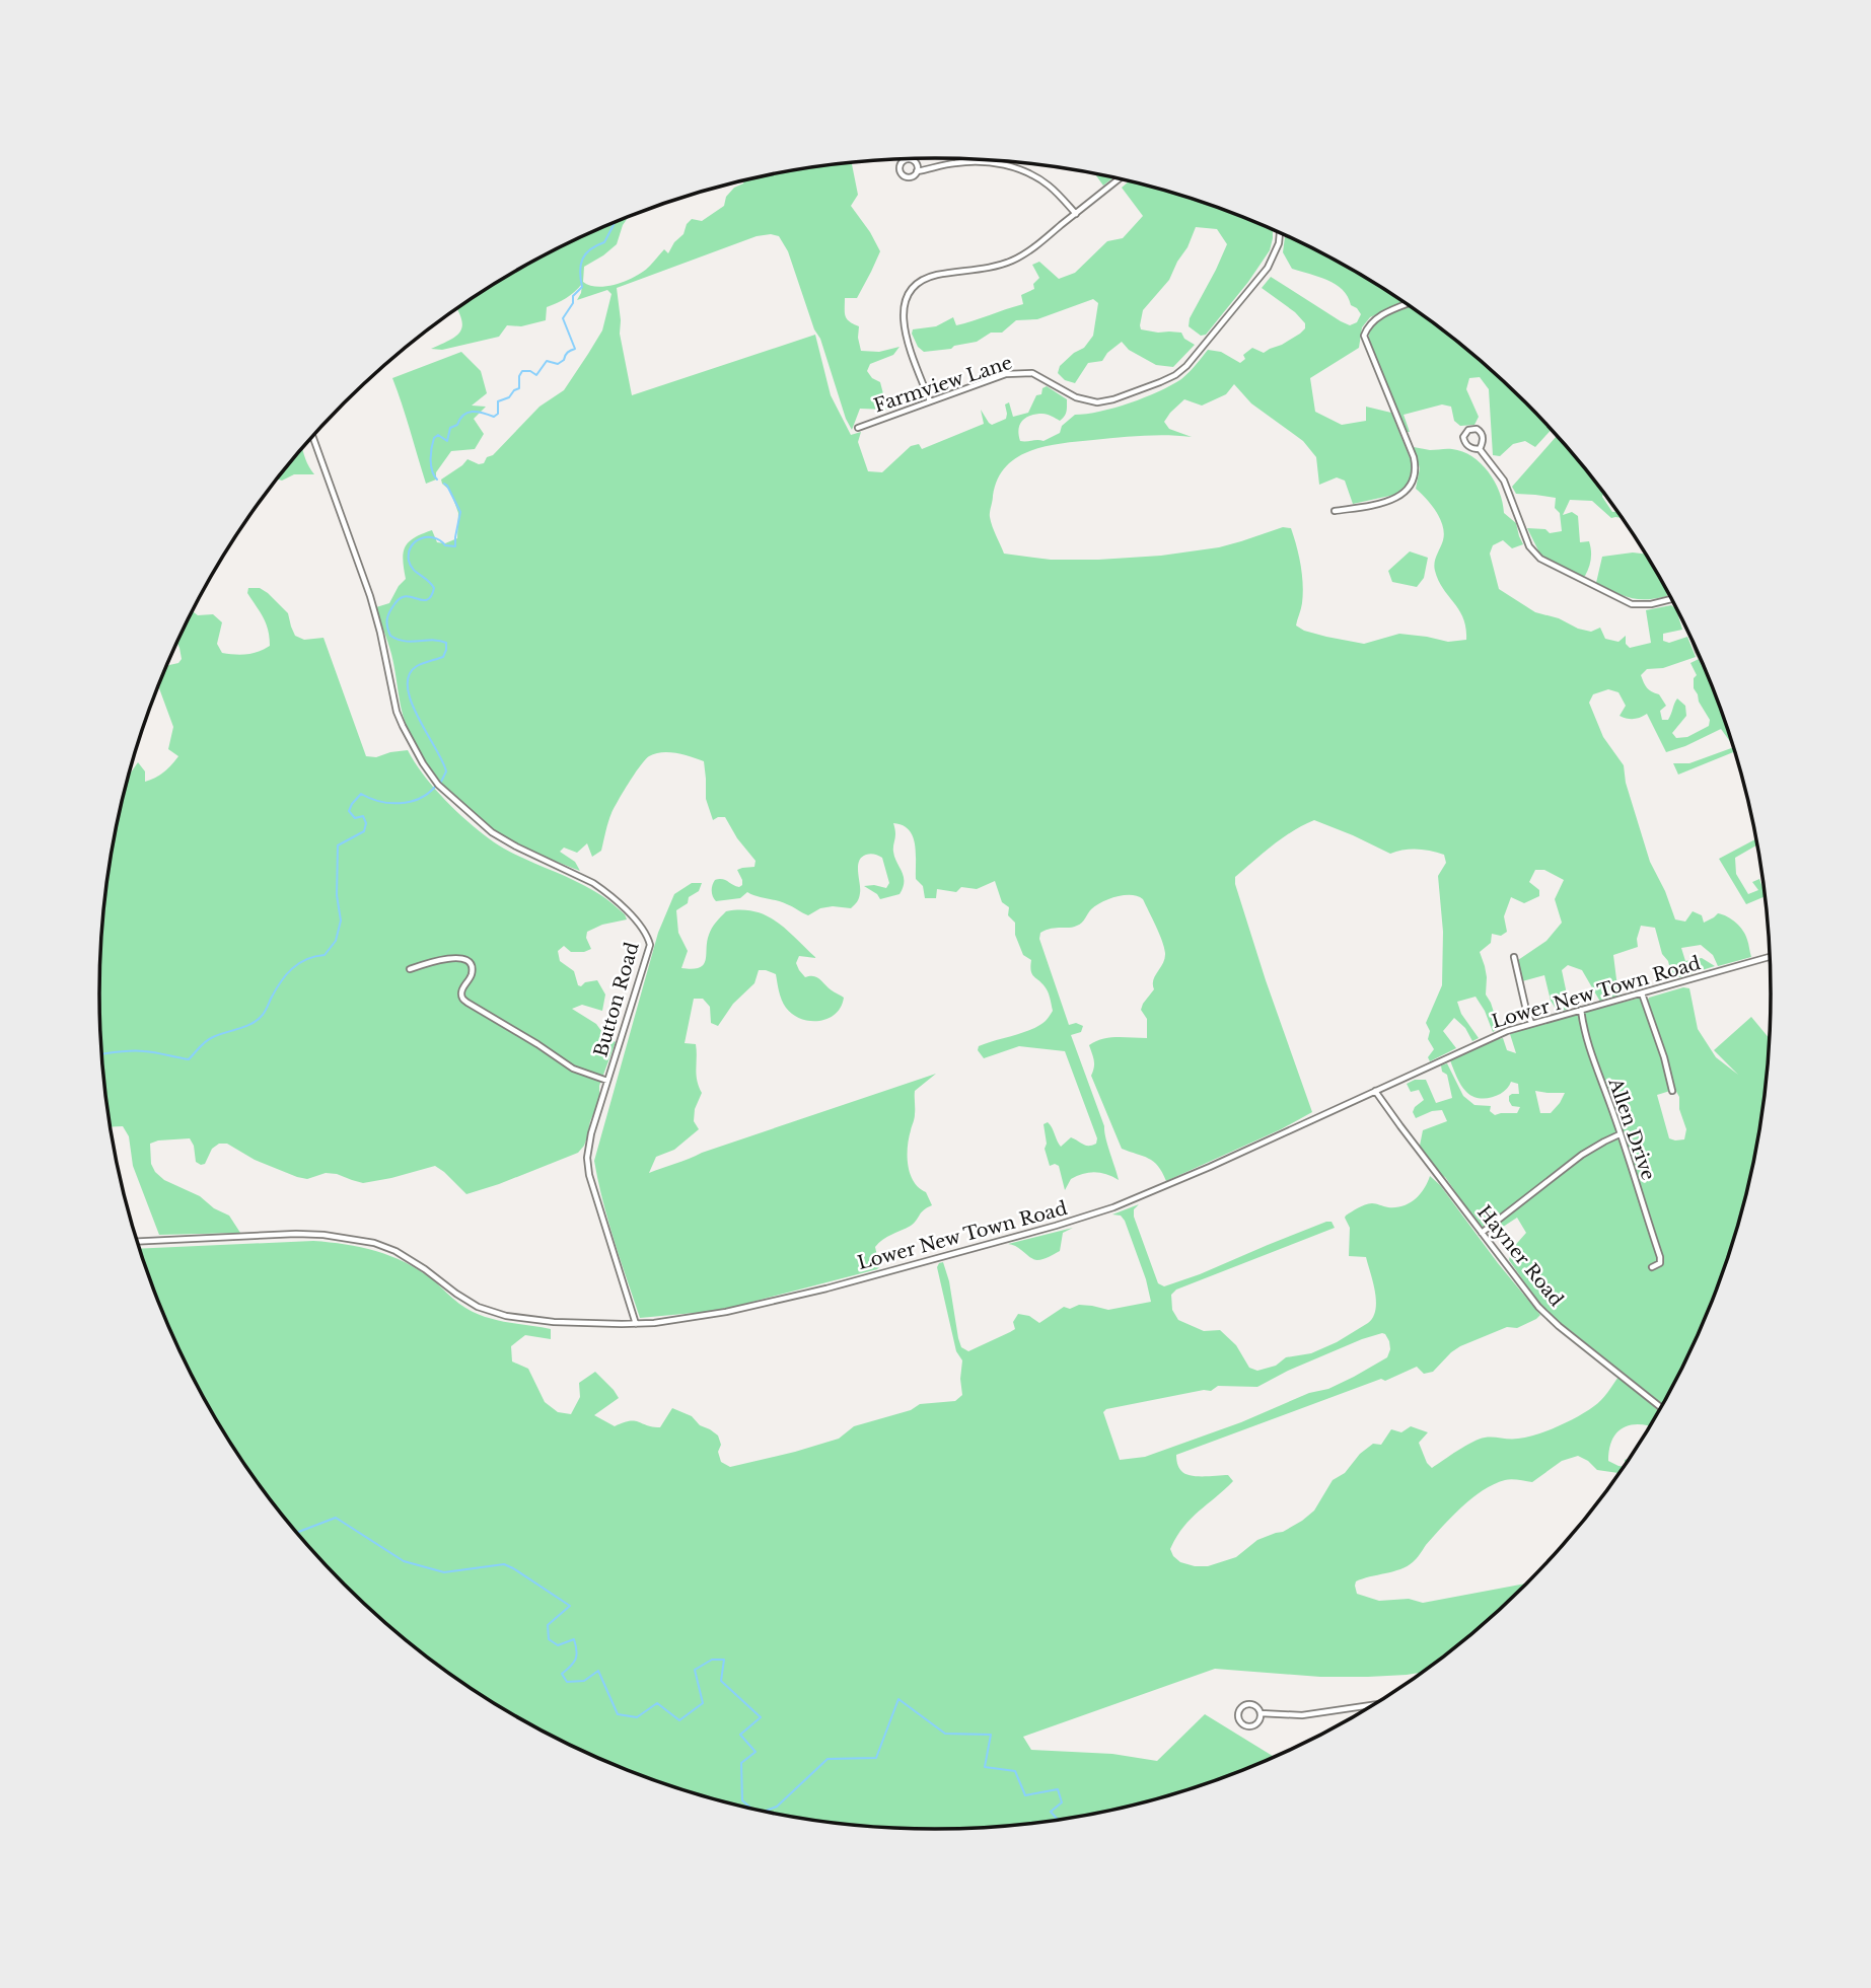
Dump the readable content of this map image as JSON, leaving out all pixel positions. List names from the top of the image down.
{
  "streets": {
    "street": [
      "Farmview Lane",
      "Lower New Town Road",
      "Button Road",
      "Allen Drive",
      "Hayner Road"
    ]
  },
  "crossings": [
    ["Lower New Town Road", "Button Road"],
    ["Lower New Town Road", "Allen Drive"],
    ["Lower New Town Road", "Hayner Road"]
  ]
}
